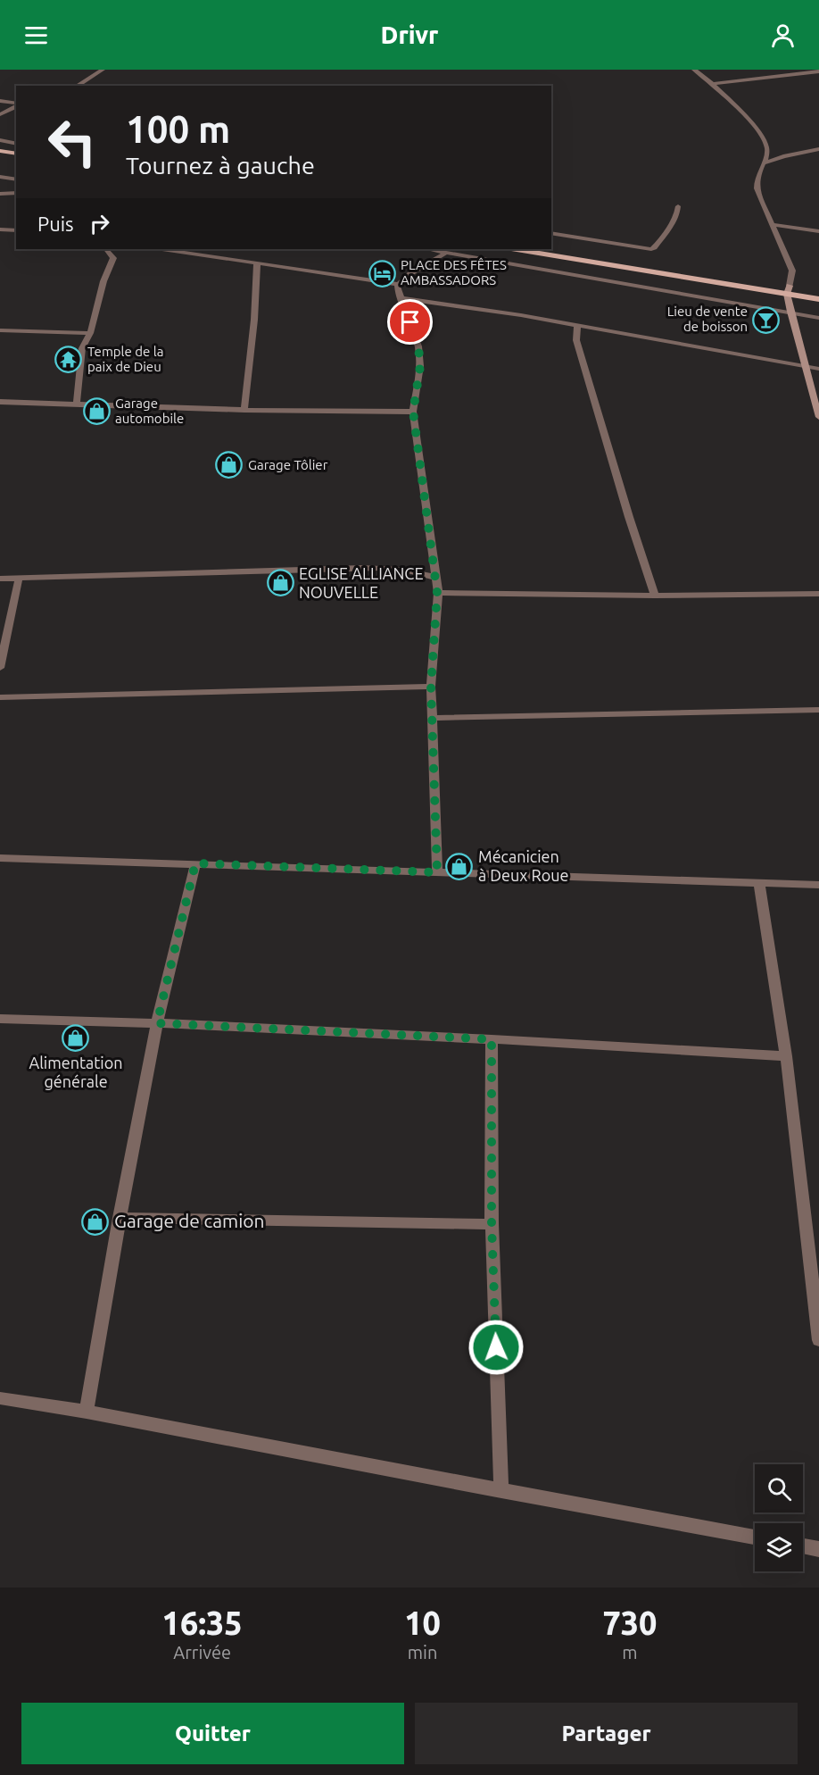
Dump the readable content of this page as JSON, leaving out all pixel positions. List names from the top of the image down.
{
  "places": {
    "hotel": ["PLACE DES FÊTES AMBASSADORS"],
    "bar": ["Lieu de vente de boisson"],
    "temple": ["Temple de la paix de Dieu"],
    "shop": [
      "Garage automobile",
      "Garage Tôlier",
      "EGLISE ALLIANCE NOUVELLE",
      "Mécanicien à Deux Roue",
      "Alimentation générale",
      "Garage de camion"
    ]
  },
  "page": {
    "header": "Drivr",
    "turn": ["100 m", "Tournez à gauche"],
    "then": "Puis",
    "eta": [
      "16:35",
      "Arrivée",
      "10",
      "min",
      "730",
      "m"
    ],
    "buttons": ["Quitter", "Partager"]
  }
}
